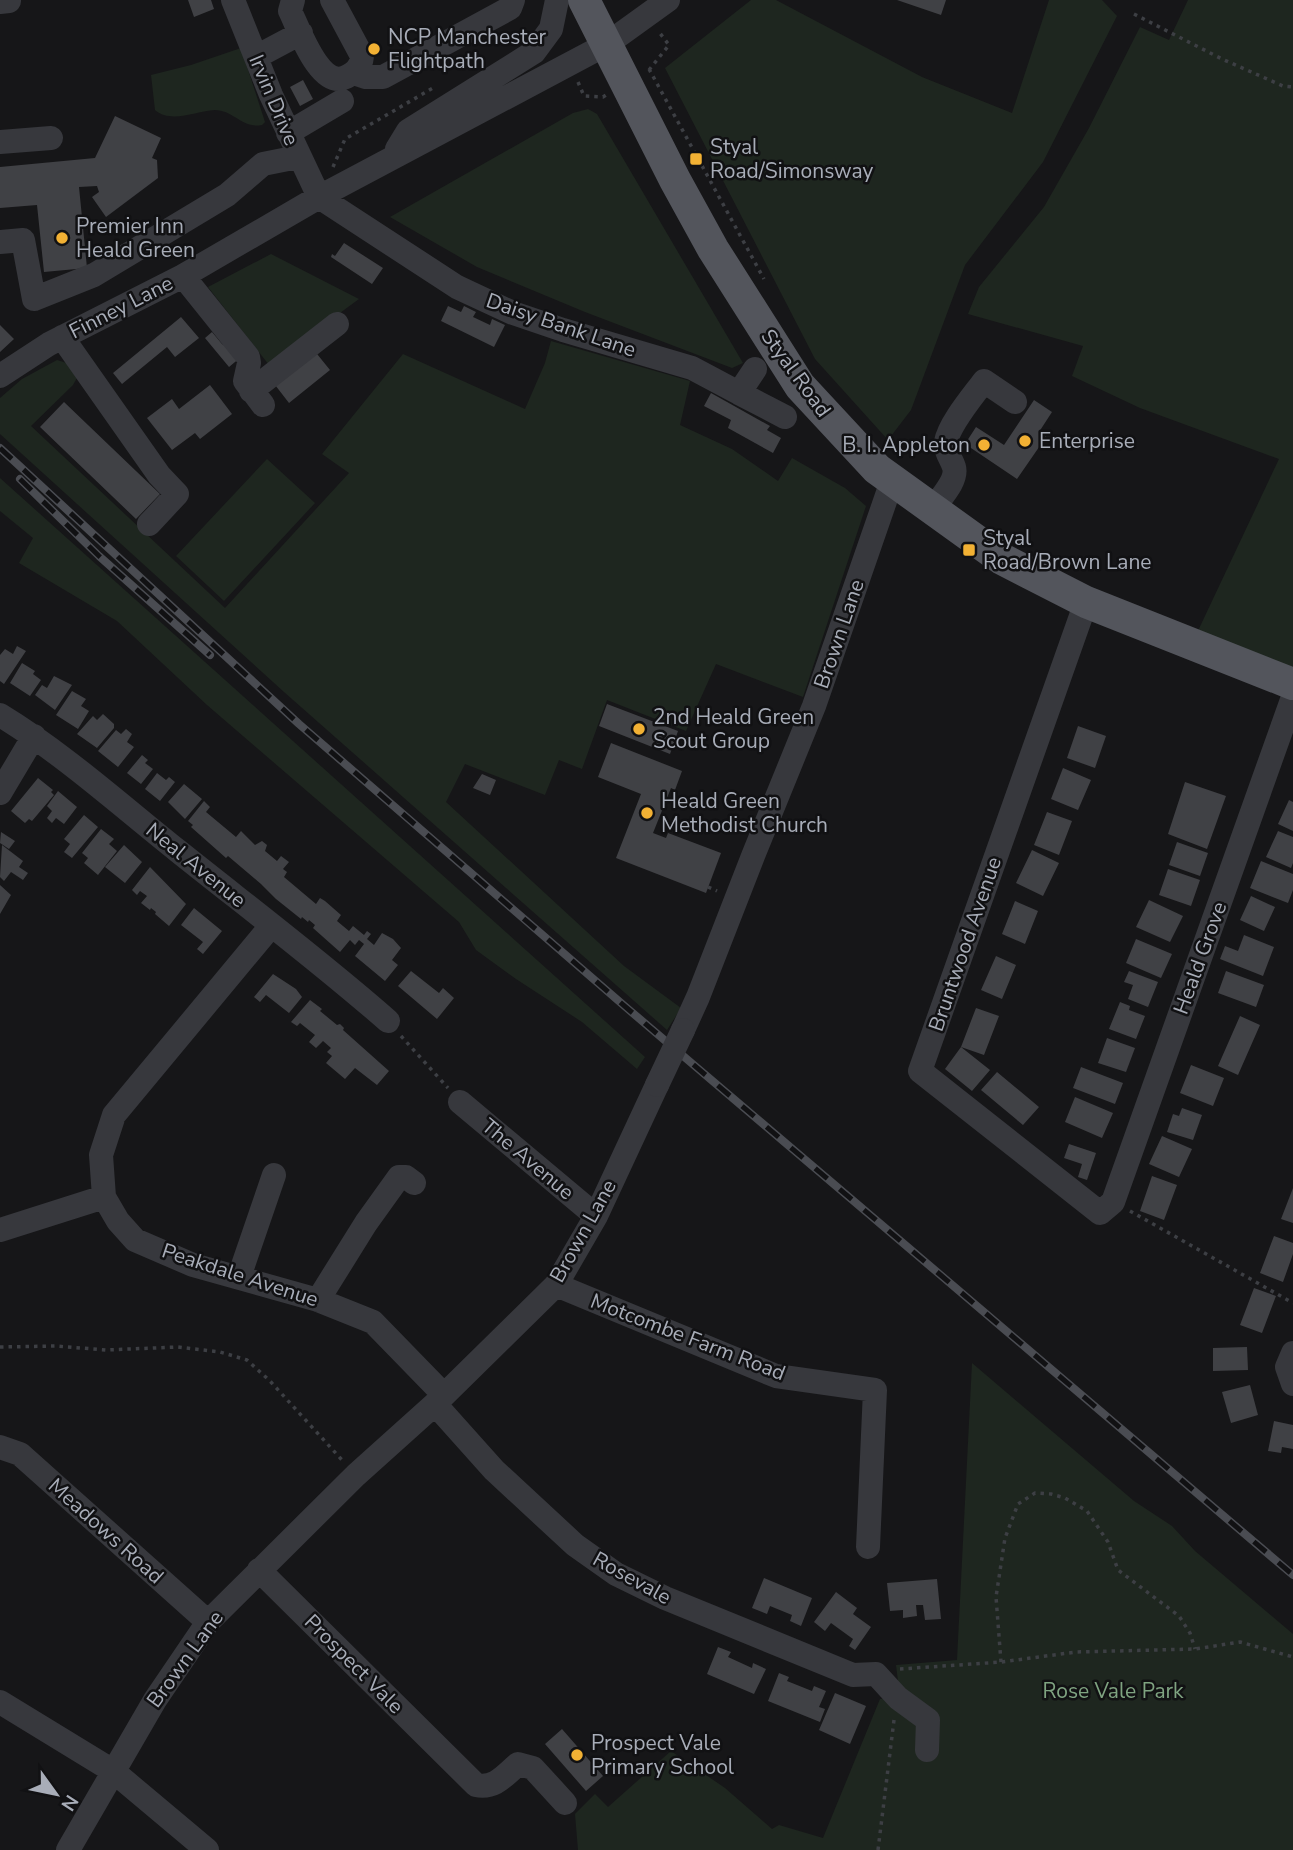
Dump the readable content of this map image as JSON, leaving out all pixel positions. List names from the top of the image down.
{
  "streets": {
    "main road": ["Styal Road"],
    "street": [
      "Irvin Drive",
      "Finney Lane",
      "Daisy Bank Lane",
      "Brown Lane",
      "Neal Avenue",
      "Bruntwood Avenue",
      "Heald Grove",
      "The Avenue",
      "Peakdale Avenue",
      "Motcombe Farm Road",
      "Meadows Road",
      "Rosevale",
      "Prospect Vale"
    ]
  },
  "crossings": [
    ["Irvin Drive", "Finney Lane"],
    ["Irvin Drive", "Daisy Bank Lane"],
    ["Finney Lane", "Daisy Bank Lane"],
    ["Finney Lane", "Styal Road"],
    ["Styal Road", "Brown Lane"],
    ["Styal Road", "Bruntwood Avenue"],
    ["Brown Lane", "The Avenue"],
    ["Brown Lane", "Peakdale Avenue"],
    ["Brown Lane", "Motcombe Farm Road"],
    ["Brown Lane", "Meadows Road"],
    ["Brown Lane", "Rosevale"],
    ["Brown Lane", "Prospect Vale"],
    ["Neal Avenue", "Peakdale Avenue"],
    ["Bruntwood Avenue", "Heald Grove"],
    ["Peakdale Avenue", "Rosevale"]
  ],
  "parks": ["Rose Vale Park"],
  "places": {
    "other": [
      "NCP Manchester Flightpath",
      "Premier Inn Heald Green",
      "Enterprise",
      "B. I. Appleton",
      "2nd Heald Green Scout Group",
      "Heald Green Methodist Church",
      "Prospect Vale Primary School"
    ],
    "transit": ["Styal Road/Simonsway", "Styal Road/Brown Lane"]
  },
  "north": "bottom right"
}
